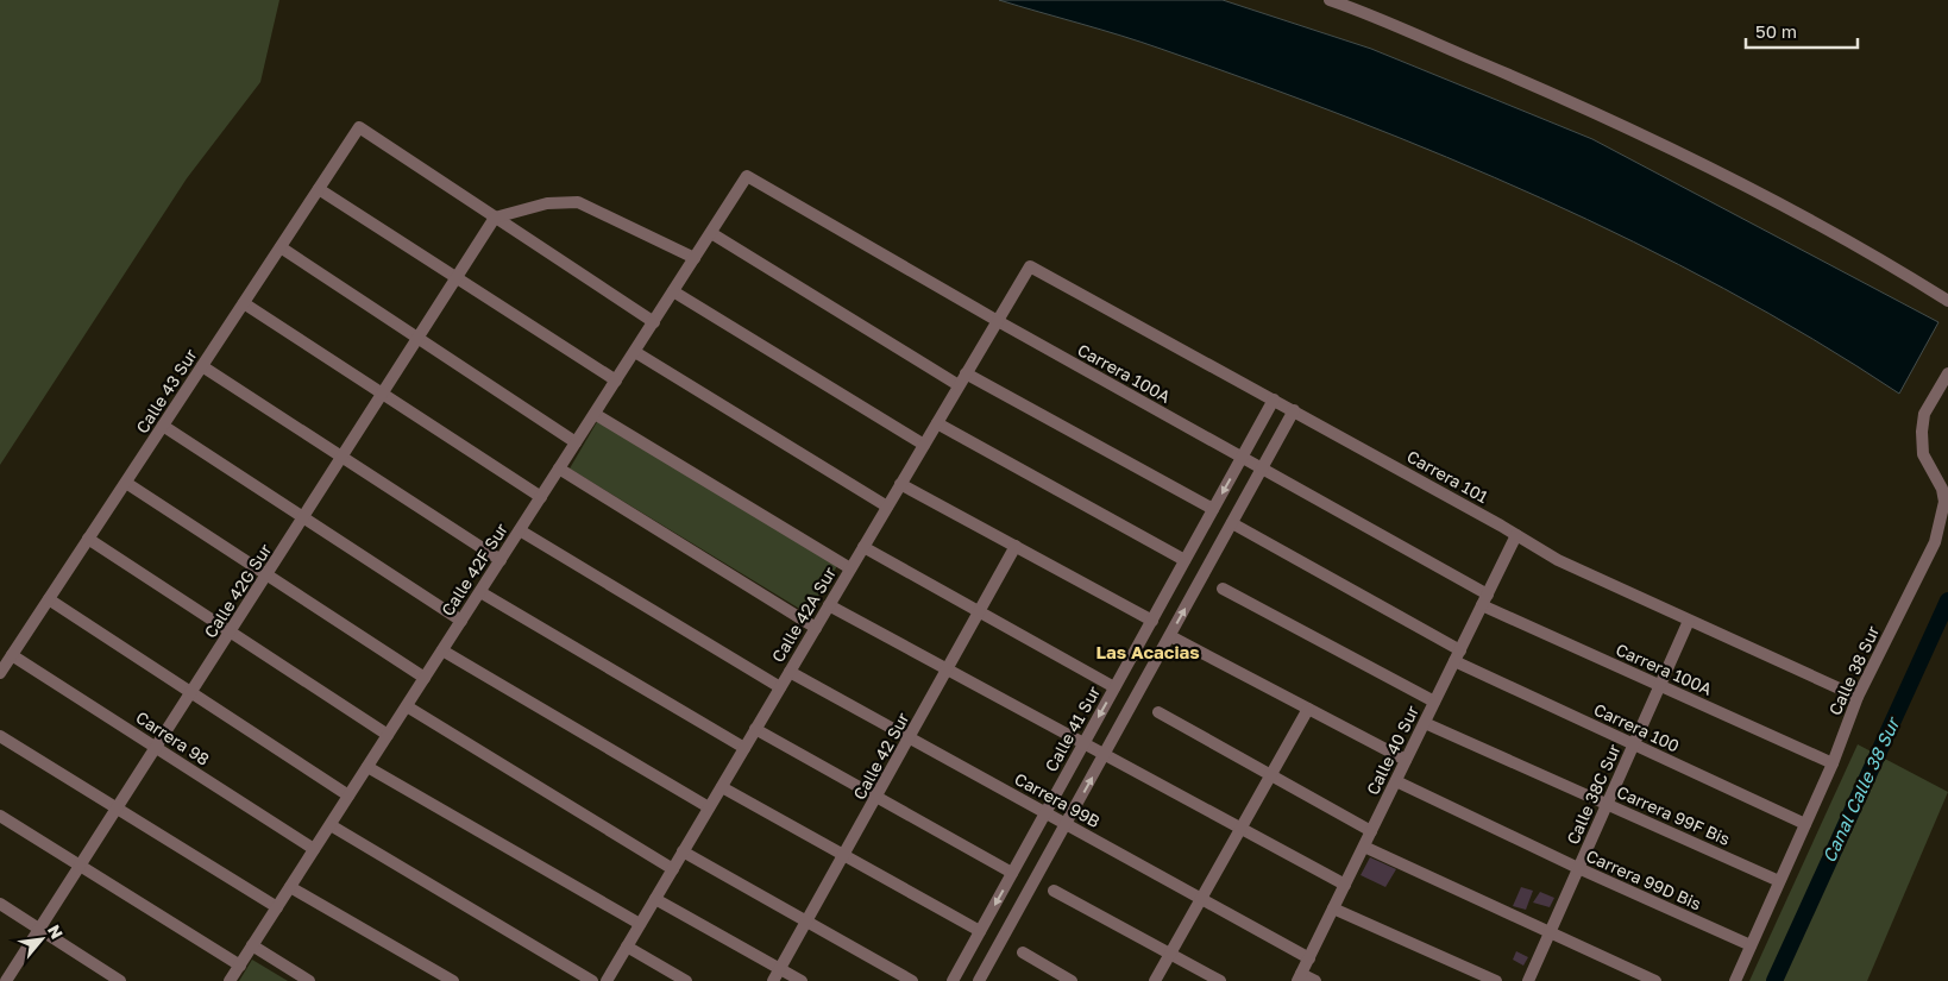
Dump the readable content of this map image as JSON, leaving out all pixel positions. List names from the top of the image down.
{
  "streets": {
    "street": [
      "Carrera 100A",
      "Calle 43 Sur",
      "Carrera 101",
      "Calle 42F Sur",
      "Calle 42G Sur",
      "Calle 42A Sur",
      "Calle 38 Sur",
      "Carrera 100",
      "Calle 41 Sur",
      "Carrera 98",
      "Calle 40 Sur",
      "Calle 42 Sur",
      "Calle 38C Sur",
      "Carrera 99B",
      "Carrera 99F Bis",
      "Carrera 99D Bis"
    ]
  },
  "crossings": [
    ["Carrera 100A", "Calle 42F Sur"],
    ["Carrera 100A", "Calle 42A Sur"],
    ["Carrera 100A", "Calle 38 Sur"],
    ["Carrera 100A", "Calle 41 Sur"],
    ["Carrera 100A", "Calle 40 Sur"],
    ["Carrera 100A", "Calle 38C Sur"],
    ["Calle 43 Sur", "Calle 42G Sur"],
    ["Calle 43 Sur", "Carrera 98"],
    ["Carrera 101", "Calle 42A Sur"],
    ["Carrera 101", "Calle 38 Sur"],
    ["Carrera 101", "Calle 41 Sur"],
    ["Carrera 101", "Calle 40 Sur"],
    ["Carrera 101", "Calle 38C Sur"],
    ["Calle 42F Sur", "Carrera 98"],
    ["Calle 42G Sur", "Carrera 98"],
    ["Calle 42A Sur", "Carrera 99B"],
    ["Calle 38 Sur", "Carrera 100"],
    ["Calle 38 Sur", "Carrera 99F Bis"],
    ["Calle 38 Sur", "Carrera 99D Bis"],
    ["Carrera 100", "Calle 40 Sur"],
    ["Carrera 100", "Calle 38C Sur"],
    ["Calle 41 Sur", "Carrera 99B"],
    ["Calle 40 Sur", "Carrera 99B"],
    ["Calle 40 Sur", "Carrera 99F Bis"],
    ["Calle 40 Sur", "Carrera 99D Bis"],
    ["Calle 42 Sur", "Carrera 99B"],
    ["Calle 38C Sur", "Carrera 99F Bis"],
    ["Calle 38C Sur", "Carrera 99D Bis"]
  ],
  "districts": ["Las Acacias"],
  "water": ["Canal Calle 38 Sur"],
  "scale_bar": "50 m",
  "north": "top right"
}
